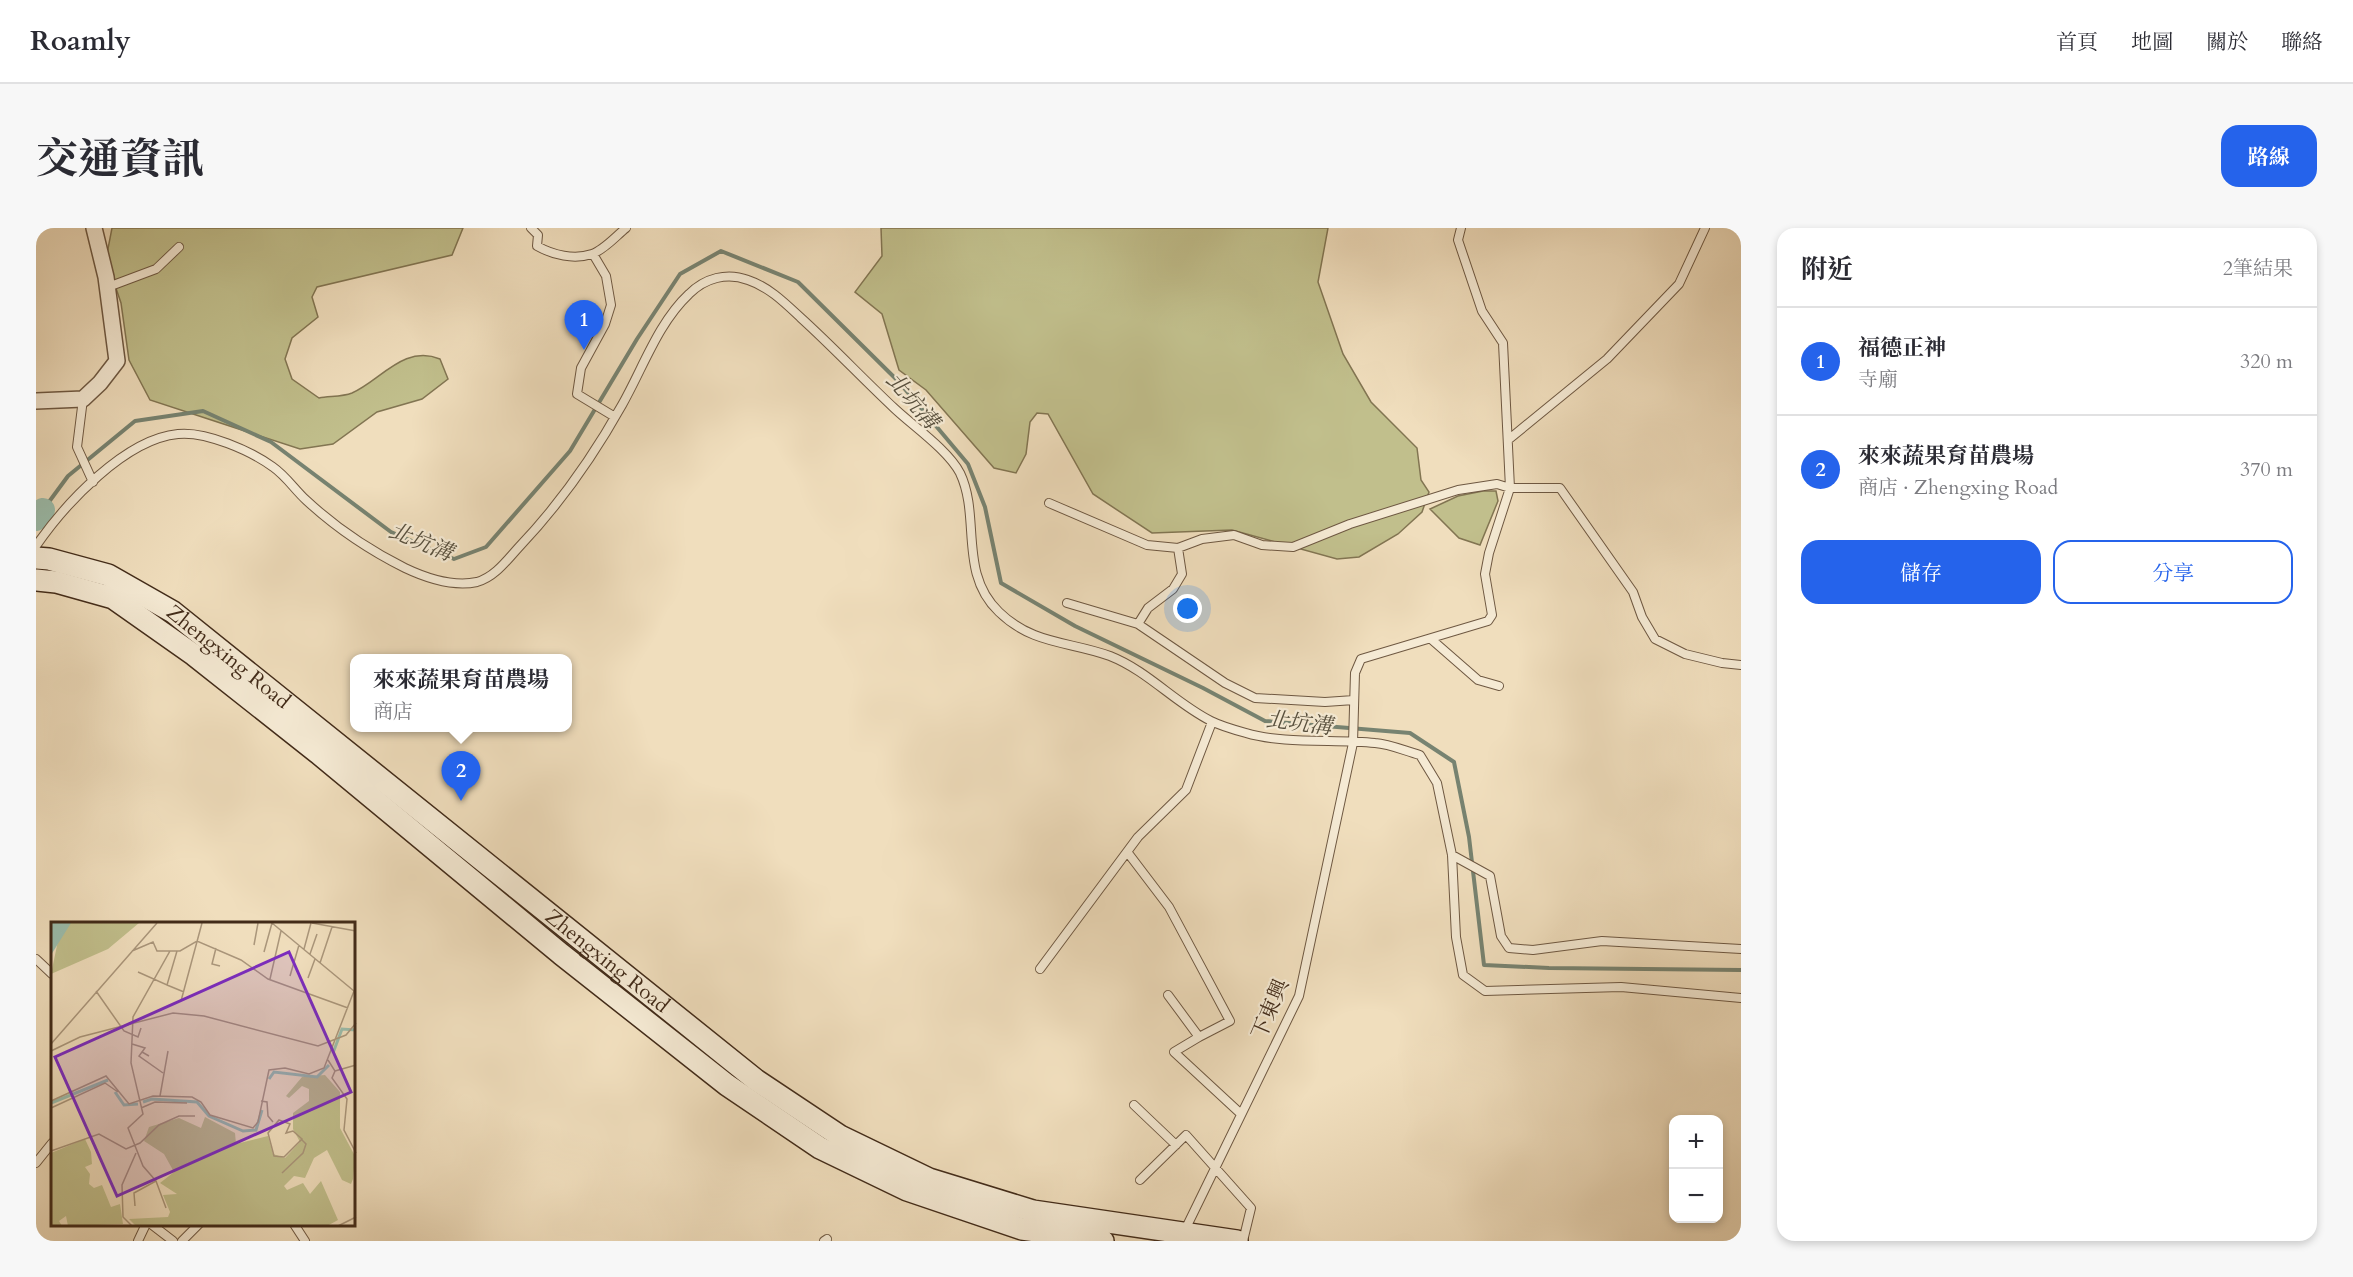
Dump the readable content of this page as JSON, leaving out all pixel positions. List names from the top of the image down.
{
  "streets": {
    "main road": ["Zhengxing Road"],
    "lane": ["下東興"]
  },
  "crossings": [
    ["Zhengxing Road", "下東興"]
  ],
  "water": ["北坑溝"],
  "page": {
    "header": "Roamly",
    "nav": [
      "首頁",
      "地圖",
      "關於",
      "聯絡"
    ],
    "title": "交通資訊",
    "buttons": [
      "路線",
      ["儲存", "分享"]
    ],
    "heading": ["附近", "2筆結果"],
    "pins": ["1", "2"],
    "list": [
      {
        "mark": "1",
        "name": "福德正神",
        "note": "寺廟",
        "value": "320 m"
      },
      {
        "mark": "2",
        "name": "來來蔬果育苗農場",
        "note": "商店 · Zhengxing Road",
        "value": "370 m"
      }
    ],
    "popup": ["來來蔬果育苗農場", "商店"],
    "map_buttons": ["+", "−"]
  }
}
